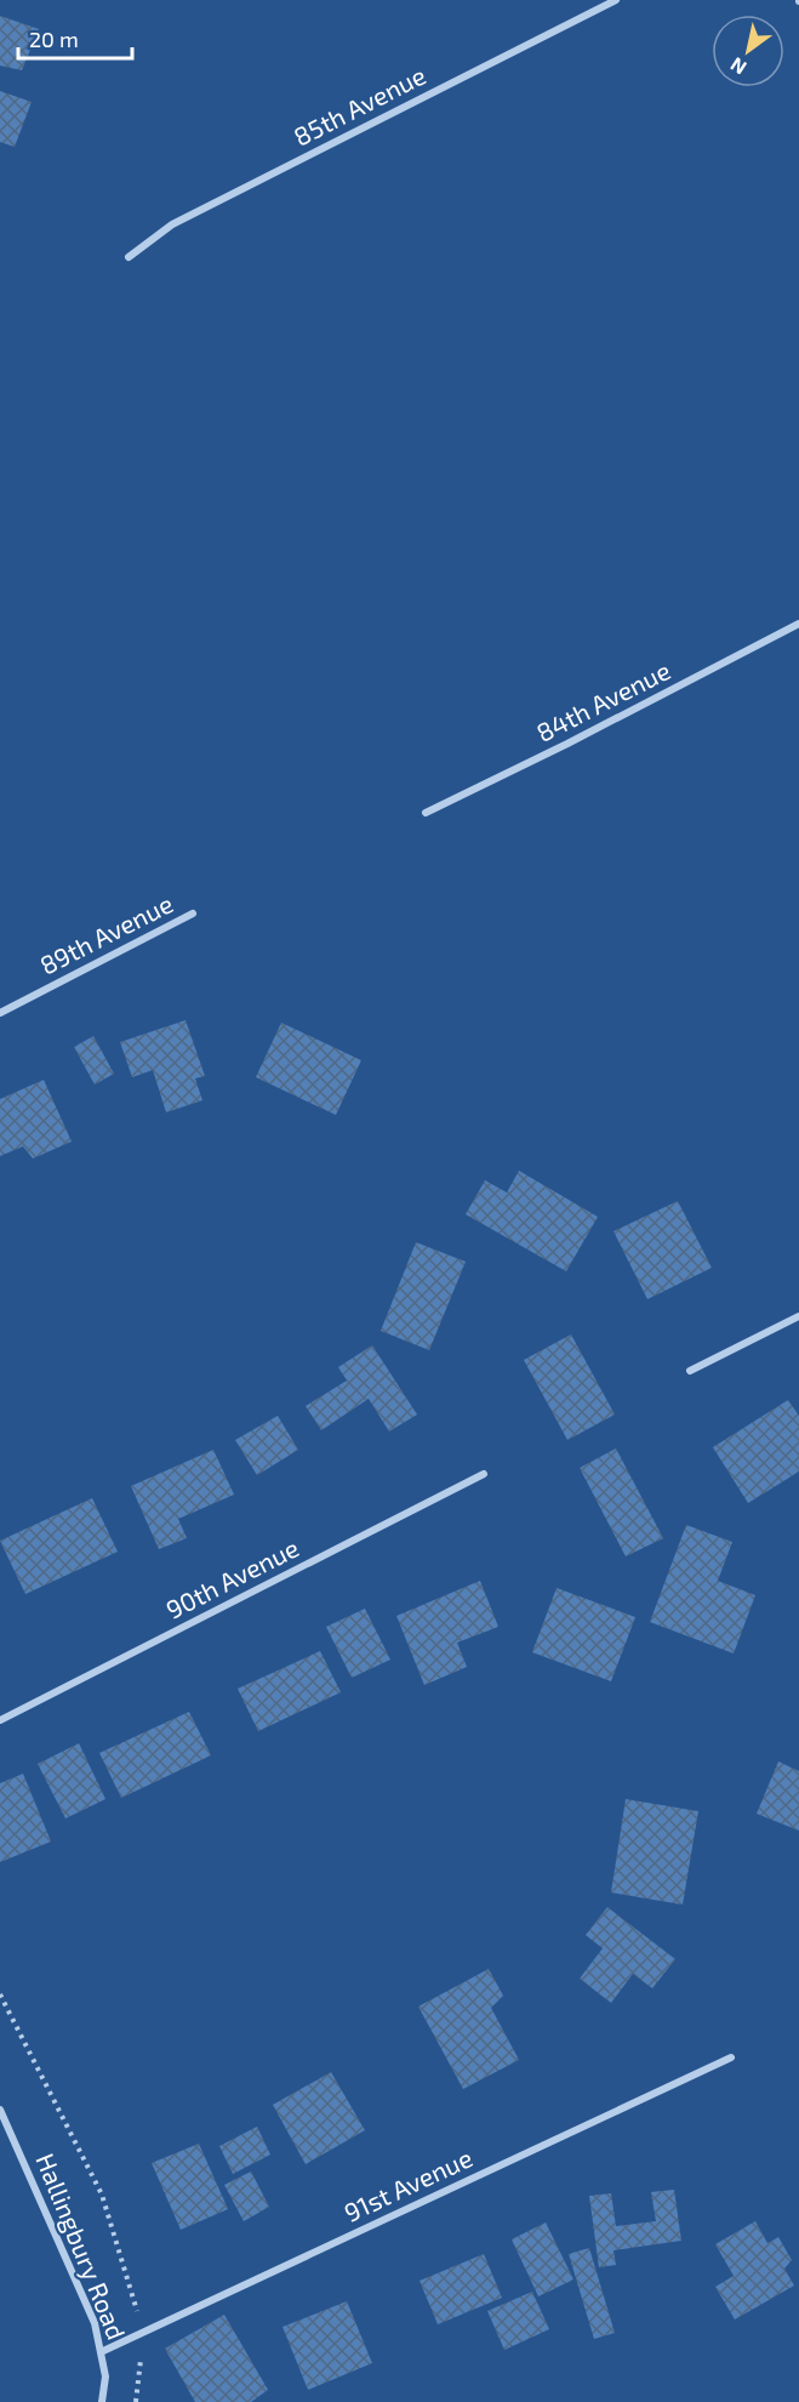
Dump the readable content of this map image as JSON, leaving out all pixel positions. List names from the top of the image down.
{
  "streets": {
    "street": [
      "85th Avenue",
      "84th Avenue",
      "89th Avenue",
      "90th Avenue",
      "91st Avenue",
      "Hallingbury Road"
    ]
  },
  "crossings": [
    ["91st Avenue", "Hallingbury Road"]
  ],
  "scale_bar": "20 m",
  "north": "bottom left"
}
